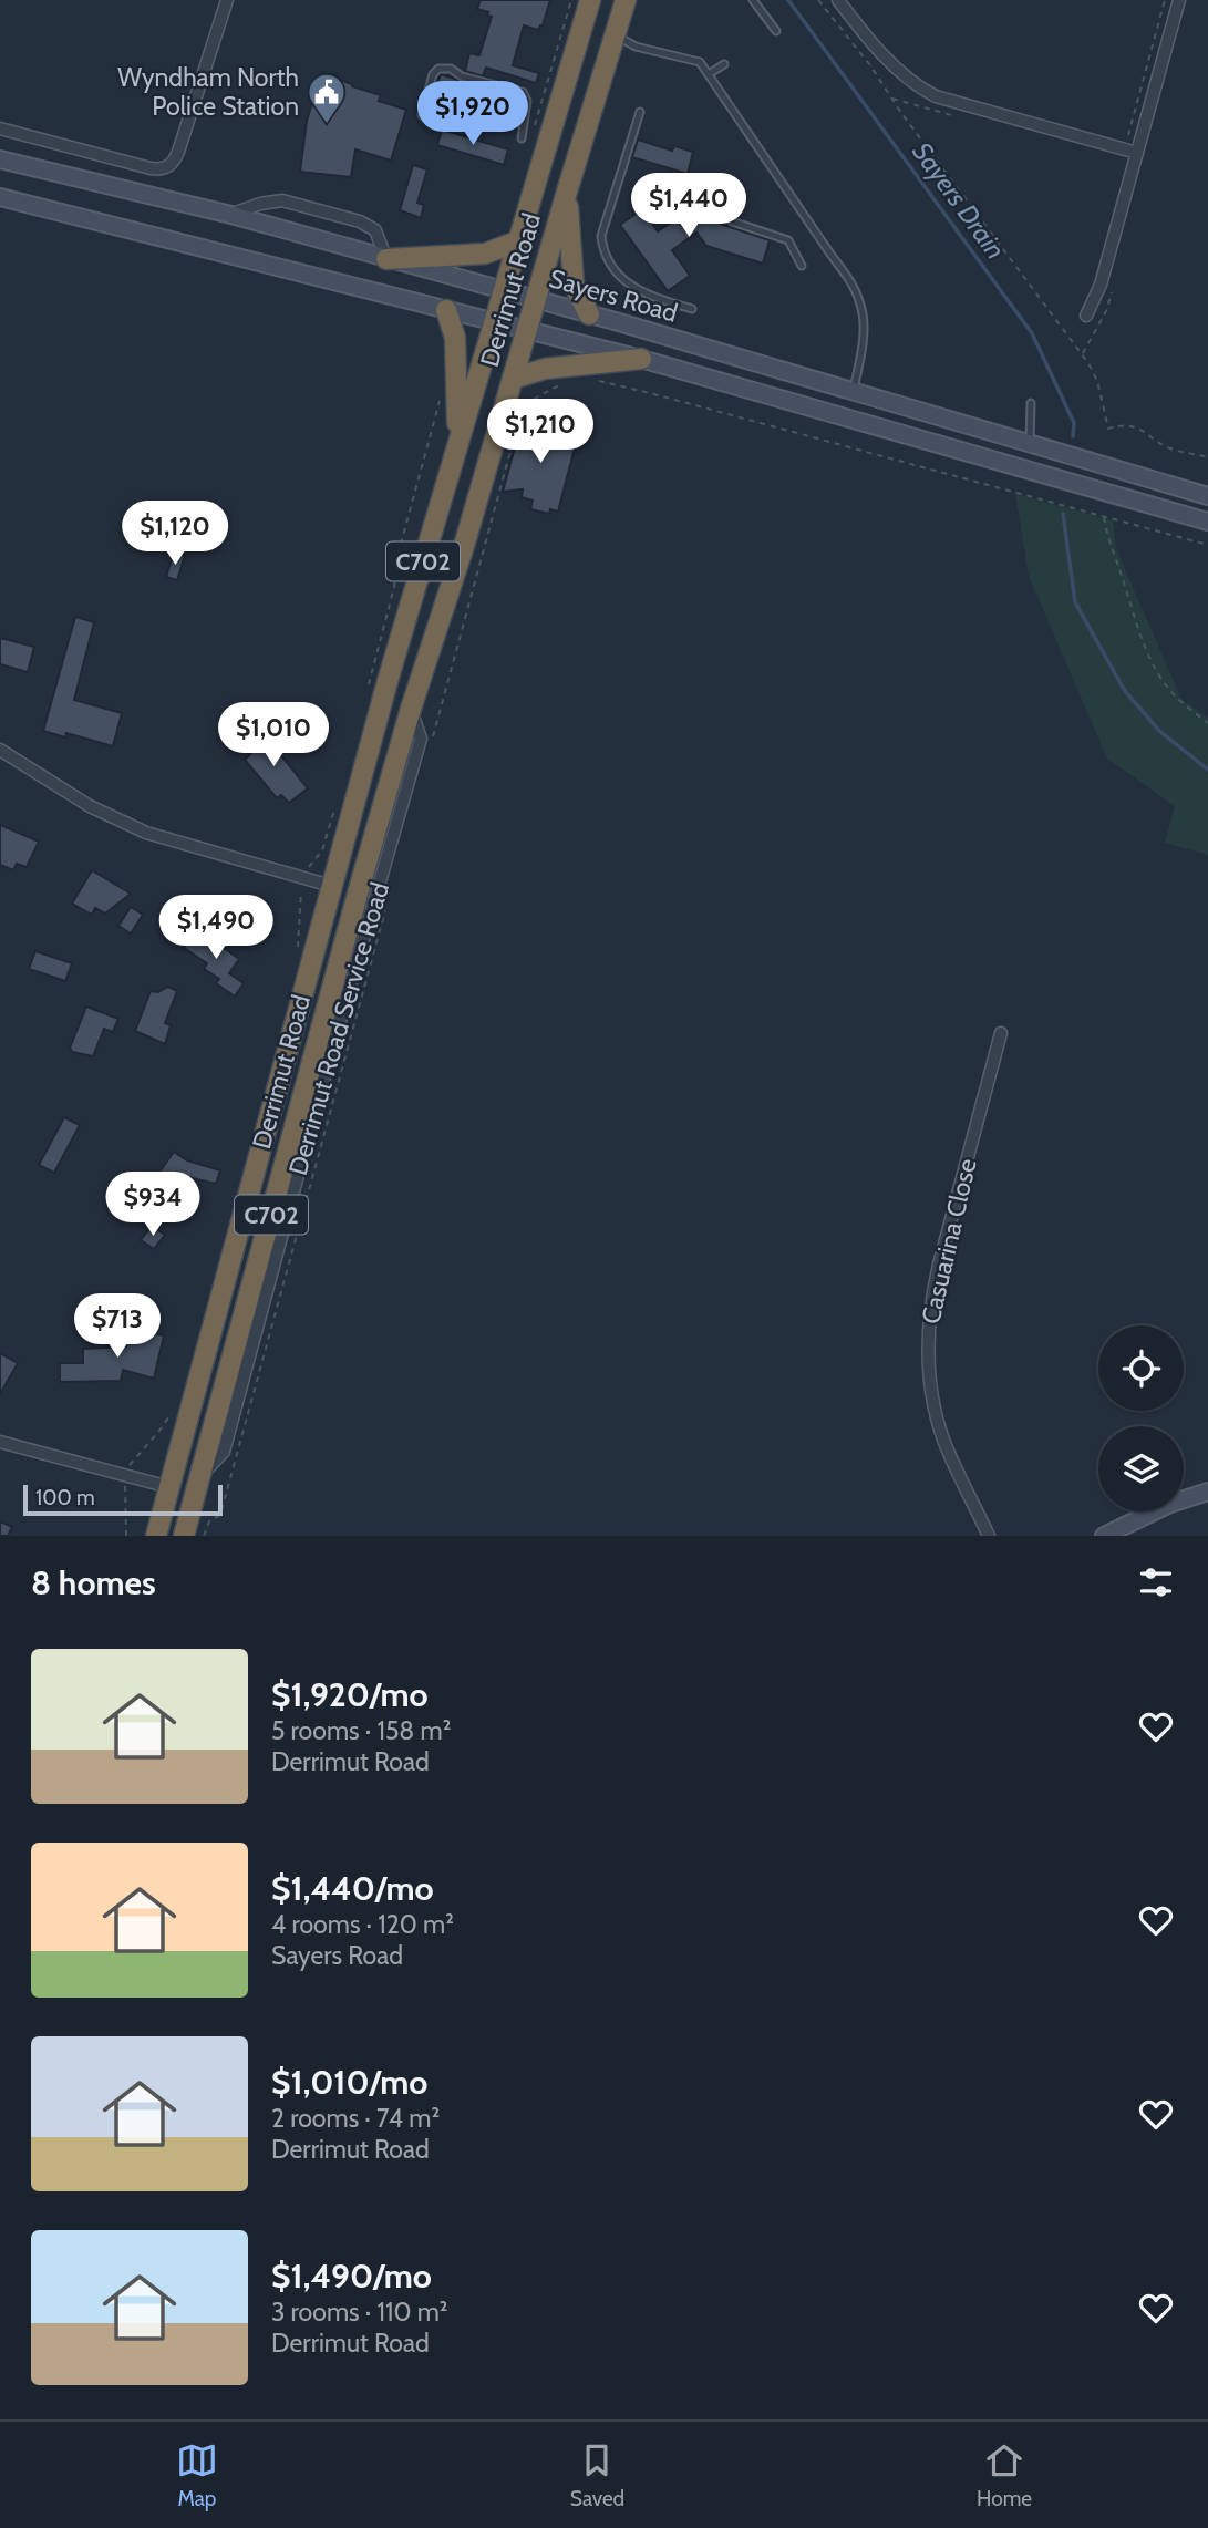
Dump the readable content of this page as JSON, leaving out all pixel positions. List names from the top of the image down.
{
  "streets": {
    "highway": ["Derrimut Road", "C702"],
    "main road": ["Sayers Road"],
    "street": ["Derrimut Road Service Road", "Casuarina Close"]
  },
  "crossings": [
    ["Derrimut Road", "Sayers Road"],
    ["Derrimut Road", "Derrimut Road Service Road"]
  ],
  "water": ["Sayers Drain"],
  "places": {
    "public building": ["Wyndham North Police Station"]
  },
  "scale_bar": "100 m",
  "page": {
    "price": [
      "$1,920",
      "$1,440",
      "$1,210",
      "$1,120",
      "$1,010",
      "$1,490",
      "$934",
      "$713"
    ],
    "scale": "100 m",
    "heading": "8 homes",
    "list": [
      {
        "name": "$1,920/mo",
        "note": "5 rooms · 158 m² · Derrimut Road"
      },
      {
        "name": "$1,440/mo",
        "note": "4 rooms · 120 m² · Sayers Road"
      },
      {
        "name": "$1,010/mo",
        "note": "2 rooms · 74 m² · Derrimut Road"
      },
      {
        "name": "$1,490/mo",
        "note": "3 rooms · 110 m² · Derrimut Road"
      }
    ],
    "tabs": ["Map", "Saved", "Home"]
  }
}
